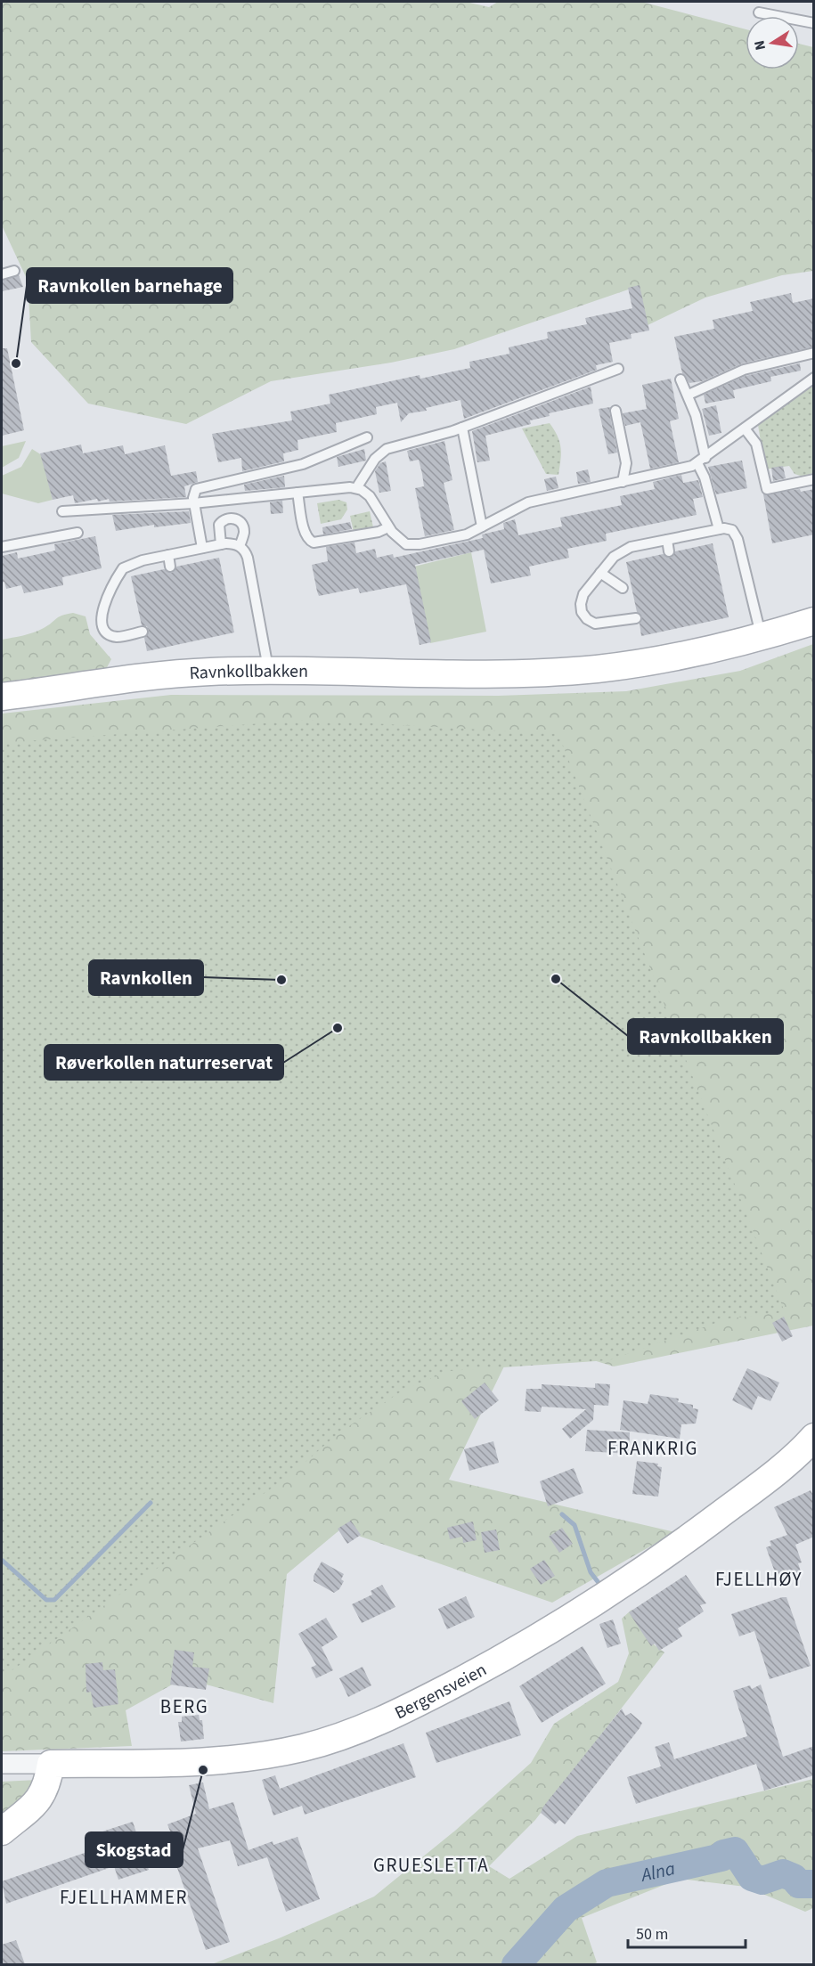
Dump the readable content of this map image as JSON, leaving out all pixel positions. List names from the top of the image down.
{
  "streets": {
    "street": ["Ravnkollbakken", "Bergensveien"]
  },
  "districts": [
    "FRANKRIG",
    "FJELLHØY",
    "BERG",
    "GRUESLETTA",
    "FJELLHAMMER"
  ],
  "water": ["Alna"],
  "places": [
    "Ravnkollen barnehage",
    "Ravnkollbakken",
    "Ravnkollen",
    "Røverkollen naturreservat",
    "Skogstad"
  ],
  "scale_bar": "50 m",
  "north": "left"
}
